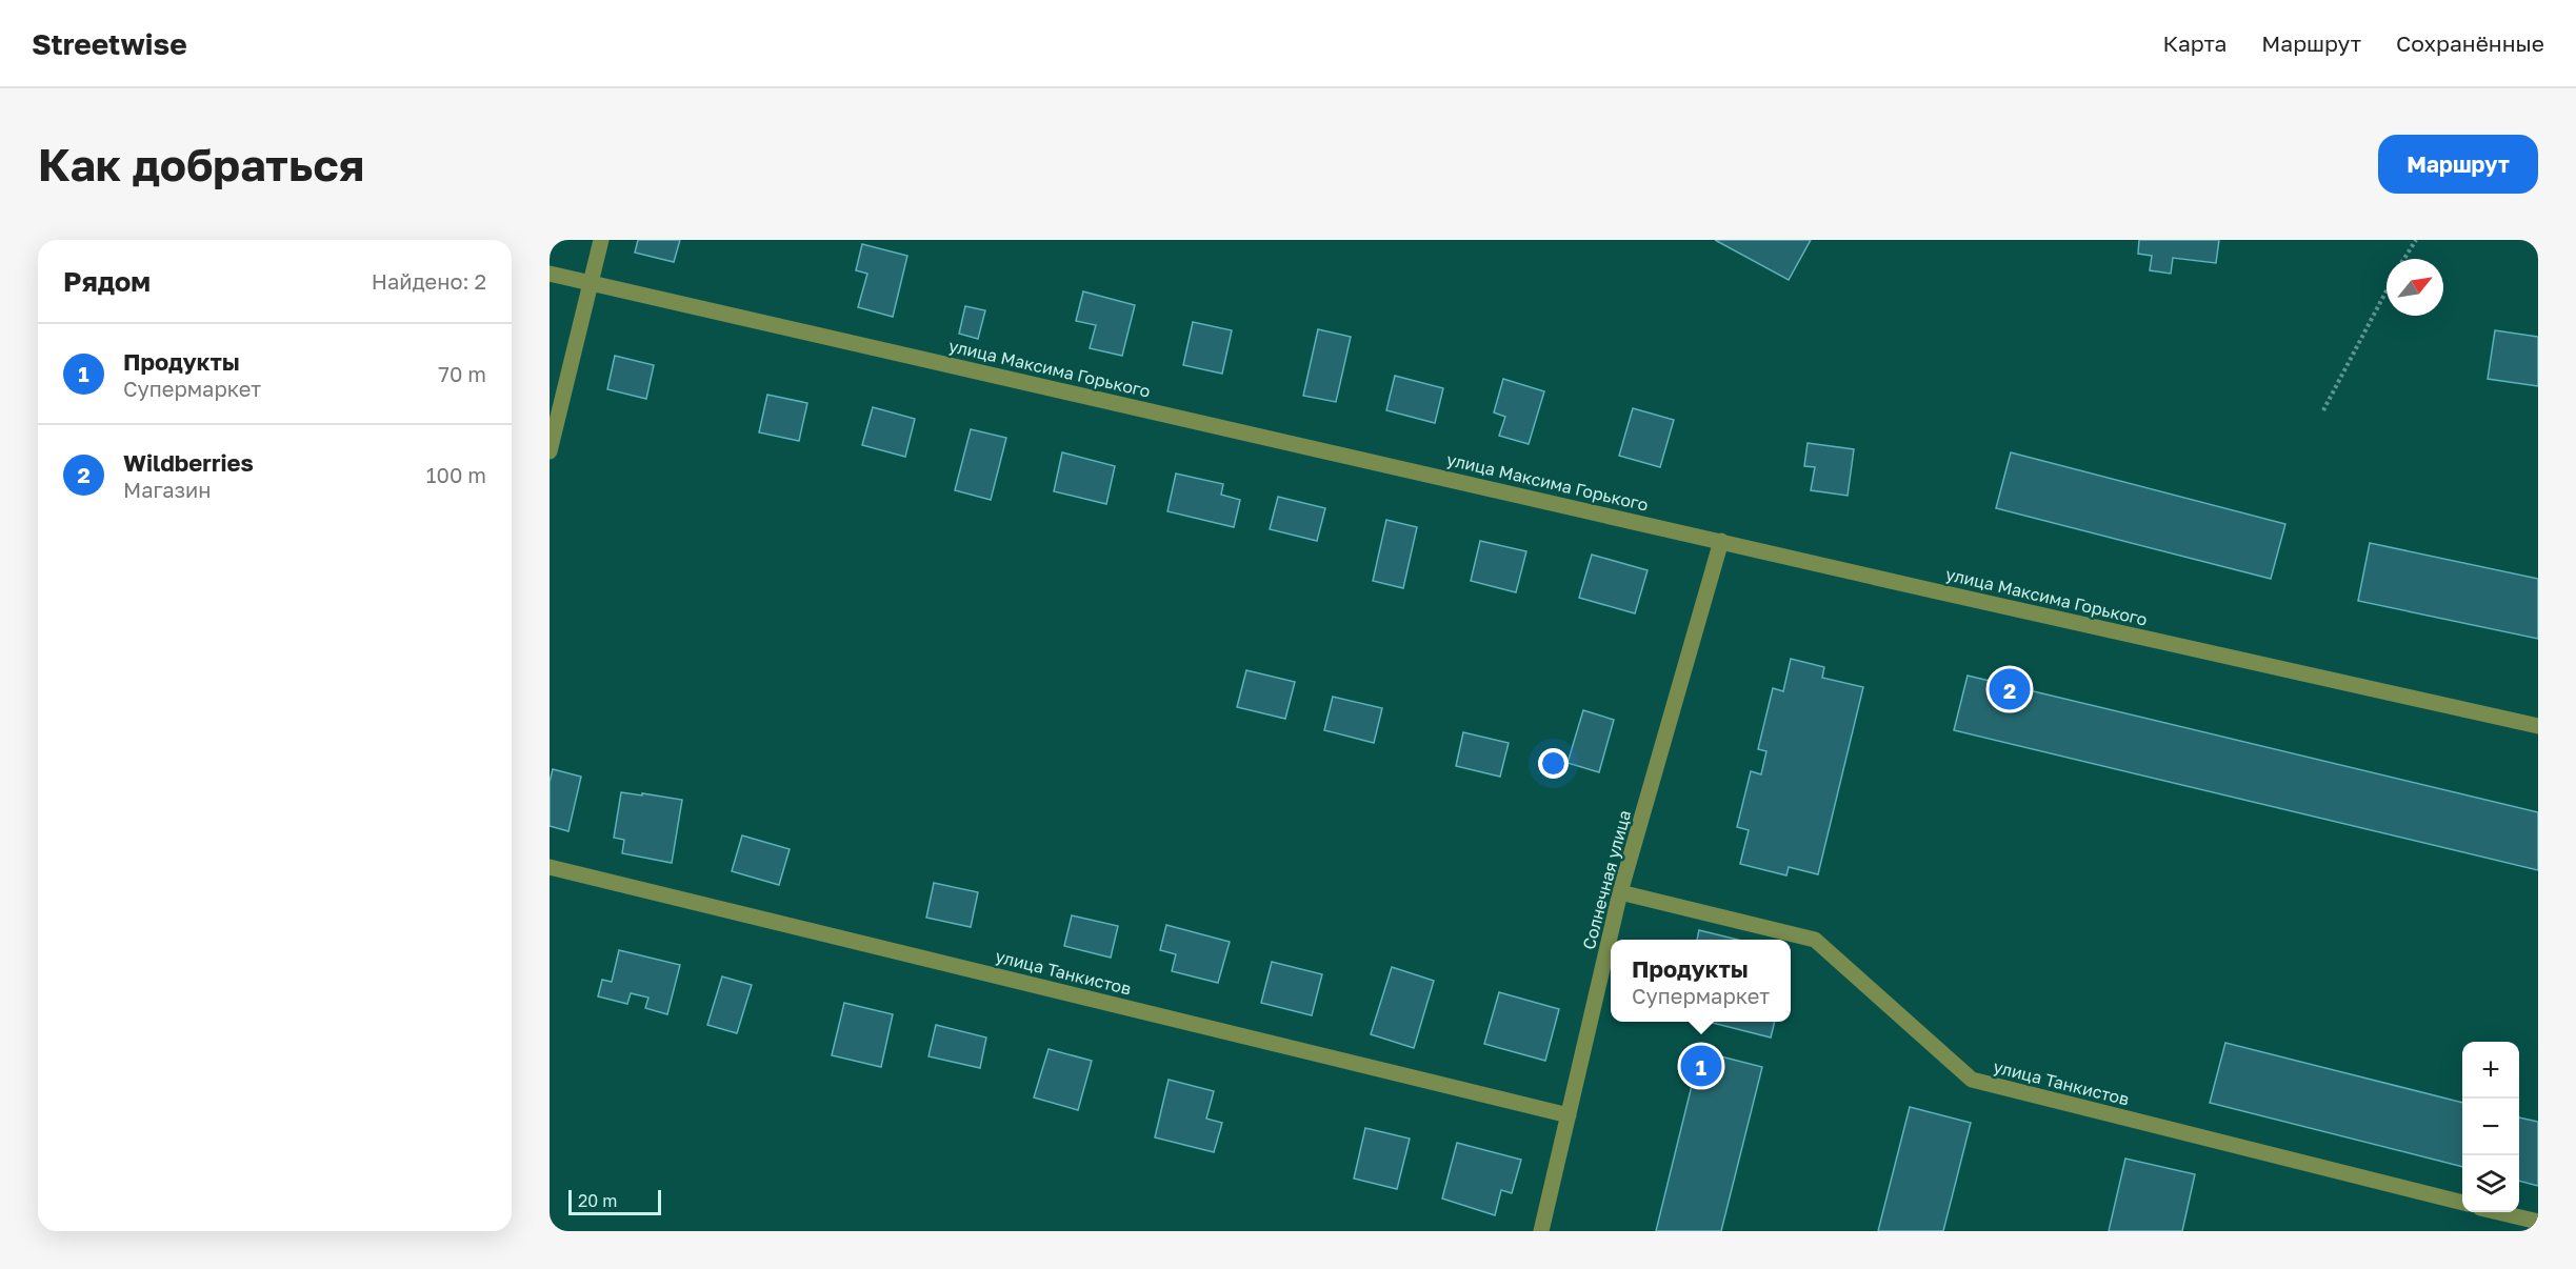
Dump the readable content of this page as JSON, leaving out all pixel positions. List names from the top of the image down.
{
  "streets": {
    "street": ["улица Максима Горького", "Солнечная улица", "улица Танкистов"]
  },
  "crossings": [
    ["улица Максима Горького", "Солнечная улица"],
    ["Солнечная улица", "улица Танкистов"]
  ],
  "scale_bar": "20 m",
  "north": "top right",
  "page": {
    "header": "Streetwise",
    "nav": ["Карта", "Маршрут", "Сохранённые"],
    "buttons": "Маршрут",
    "title": "Как добраться",
    "heading": ["Рядом", "Найдено: 2"],
    "list": [
      {
        "mark": "1",
        "name": "Продукты",
        "note": "Супермаркет",
        "value": "70 m"
      },
      {
        "mark": "2",
        "name": "Wildberries",
        "note": "Магазин",
        "value": "100 m"
      }
    ],
    "pins": ["2", "1"],
    "popup": ["Продукты", "Супермаркет"],
    "map_buttons": ["+", "−"],
    "scale": "20 m"
  }
}
